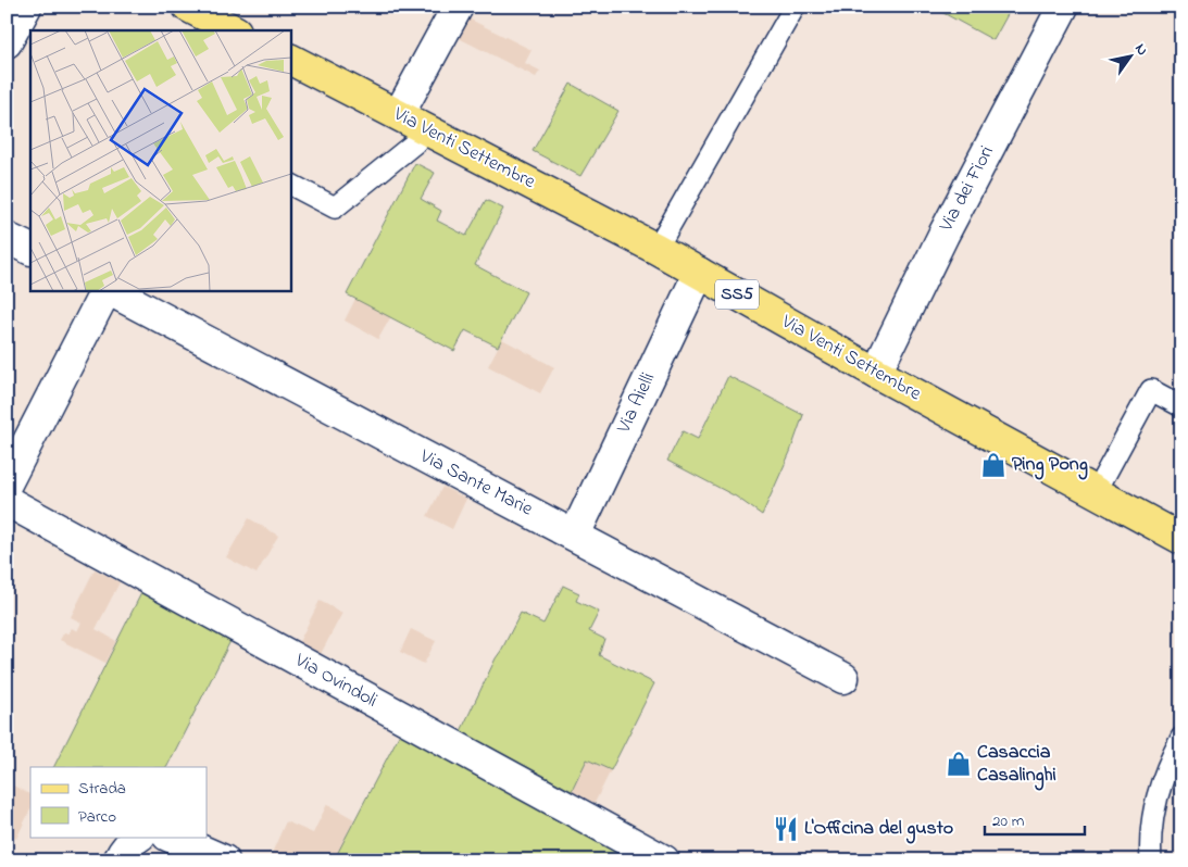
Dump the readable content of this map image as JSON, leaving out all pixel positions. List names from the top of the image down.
{
  "streets": {
    "main road": ["Via Venti Settembre", "SS5"],
    "street": [
      "Via dei Fiori",
      "Via Aielli",
      "Via Sante Marie",
      "Via Ovindoli"
    ]
  },
  "crossings": [
    ["Via Venti Settembre", "Via dei Fiori"],
    ["Via Venti Settembre", "Via Aielli"],
    ["Via Aielli", "Via Sante Marie"]
  ],
  "places": {
    "shop": ["Ping Pong", "Casaccia Casalinghi"],
    "restaurant": ["L'Officina del gusto"]
  },
  "legend": ["Strada", "Parco"],
  "scale_bar": "20 m",
  "north": "top right"
}
